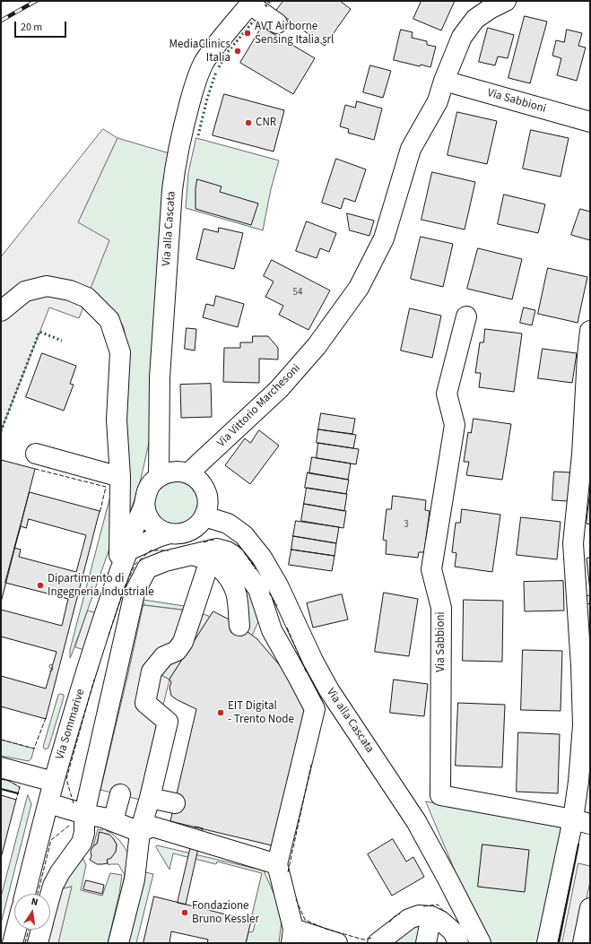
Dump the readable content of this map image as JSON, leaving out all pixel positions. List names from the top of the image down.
{
  "streets": {
    "street": [
      "Via Sabbioni",
      "Via alla Cascata",
      "Via Vittorio Marchesoni",
      "Via Sommarive"
    ]
  },
  "crossings": [
    ["Via Sabbioni", "Via Vittorio Marchesoni"],
    ["Via alla Cascata", "Via Vittorio Marchesoni"],
    ["Via alla Cascata", "Via Sommarive"],
    ["Via Vittorio Marchesoni", "Via Sommarive"]
  ],
  "places": [
    "AVT Airborne Sensing Italia srl",
    "MediaClinics Italia",
    "CNR",
    "Dipartimento di Ingegneria Industriale",
    "EIT Digital - Trento Node",
    "Fondazione Bruno Kessler"
  ],
  "house_numbers": ["54", "3", "9"],
  "scale_bar": "20 m",
  "north": "top"
}
